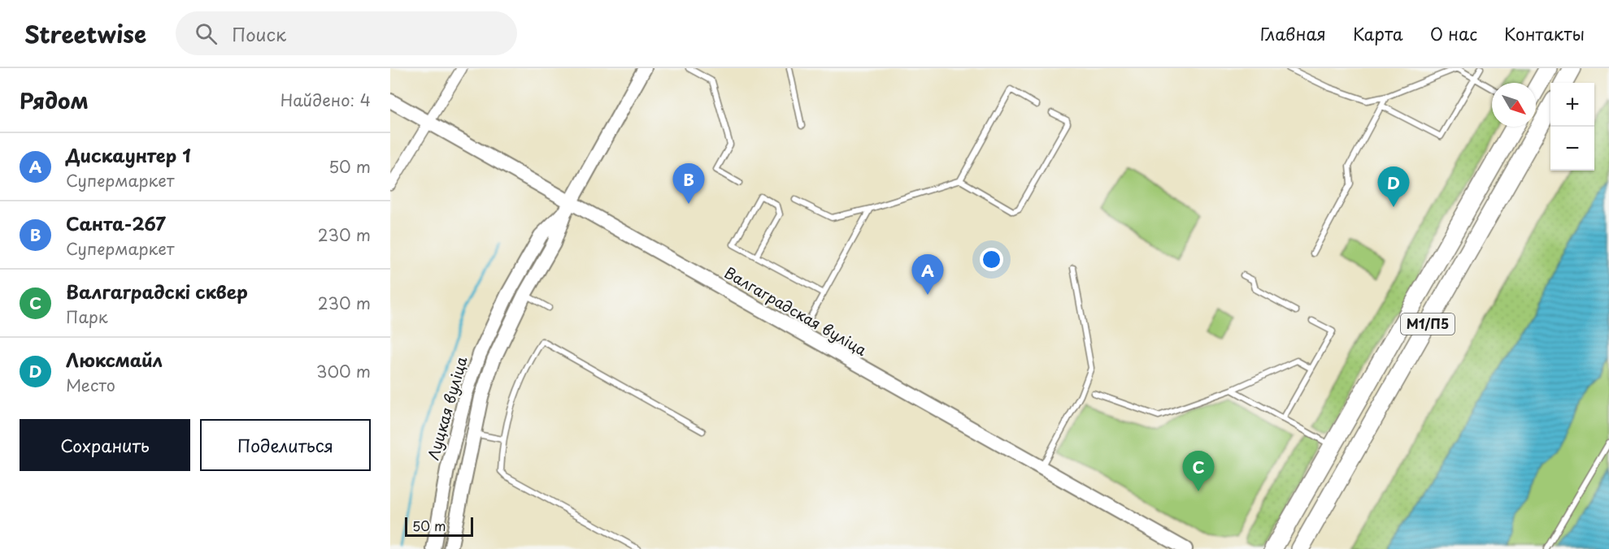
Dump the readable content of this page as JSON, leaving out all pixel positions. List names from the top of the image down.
{
  "streets": {
    "highway": ["М1/П5"],
    "main road": ["Валгаградская вуліца", "Луцкая вуліца"]
  },
  "crossings": [
    ["Валгаградская вуліца", "Луцкая вуліца"]
  ],
  "scale_bar": "50 m",
  "north": "bottom right",
  "page": {
    "header": "Streetwise",
    "search": "Поиск",
    "nav": [
      "Главная",
      "Карта",
      "О нас",
      "Контакты"
    ],
    "heading": ["Рядом", "Найдено: 4"],
    "map_buttons": ["+", "−"],
    "list": [
      {
        "mark": "A",
        "name": "Дискаунтер 1",
        "note": "Супермаркет",
        "value": "50 m"
      },
      {
        "mark": "B",
        "name": "Санта-267",
        "note": "Супермаркет",
        "value": "230 m"
      },
      {
        "mark": "C",
        "name": "Валгаградскі сквер",
        "note": "Парк",
        "value": "230 m"
      },
      {
        "mark": "D",
        "name": "Люксмайл",
        "note": "Место",
        "value": "300 m"
      }
    ],
    "pins": [
      "B",
      "D",
      "A",
      "C"
    ],
    "buttons": ["Сохранить", "Поделиться"],
    "scale": "50 m"
  }
}
